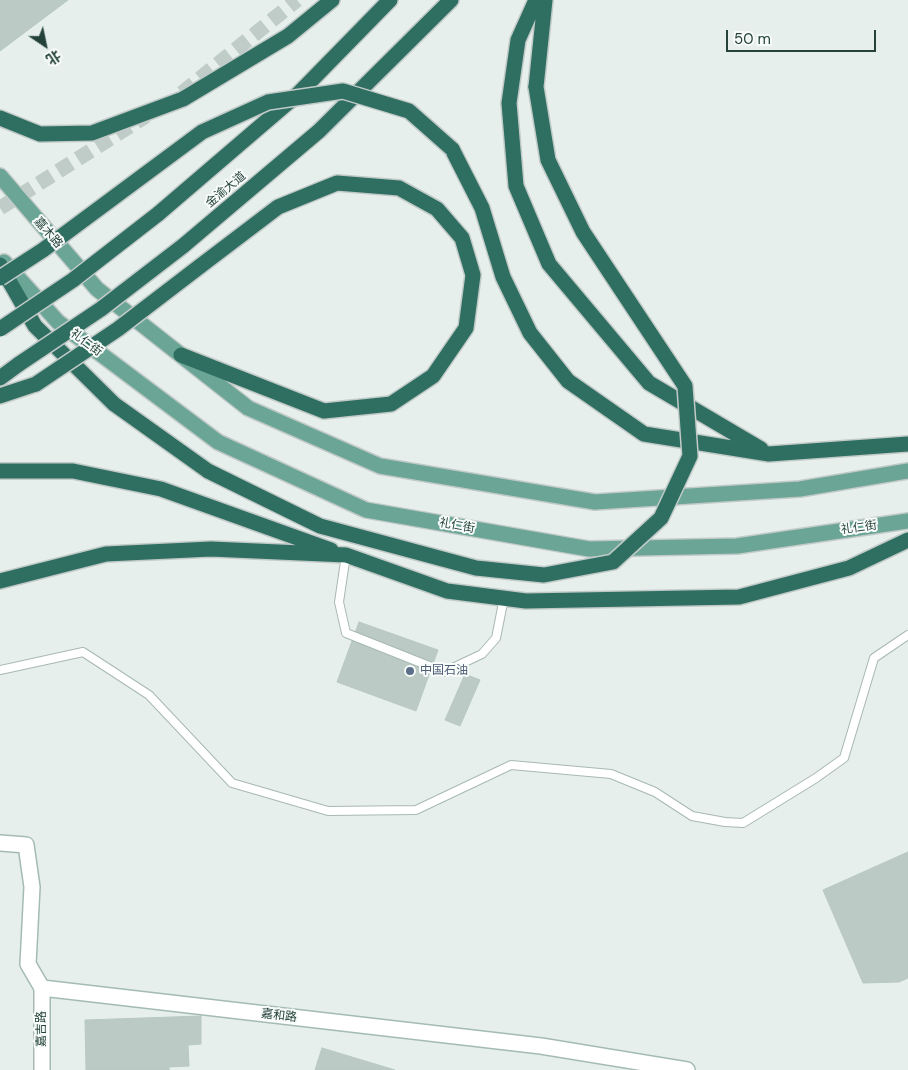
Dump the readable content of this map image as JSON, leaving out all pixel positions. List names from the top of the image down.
{
  "streets": {
    "highway": ["金渝大道"],
    "main road": ["嘉木路", "礼仁街"],
    "street": ["嘉和路", "嘉吉路"]
  },
  "crossings": [
    ["嘉和路", "嘉吉路"]
  ],
  "places": ["中国石油"],
  "scale_bar": "50 m",
  "north": "bottom right"
}
